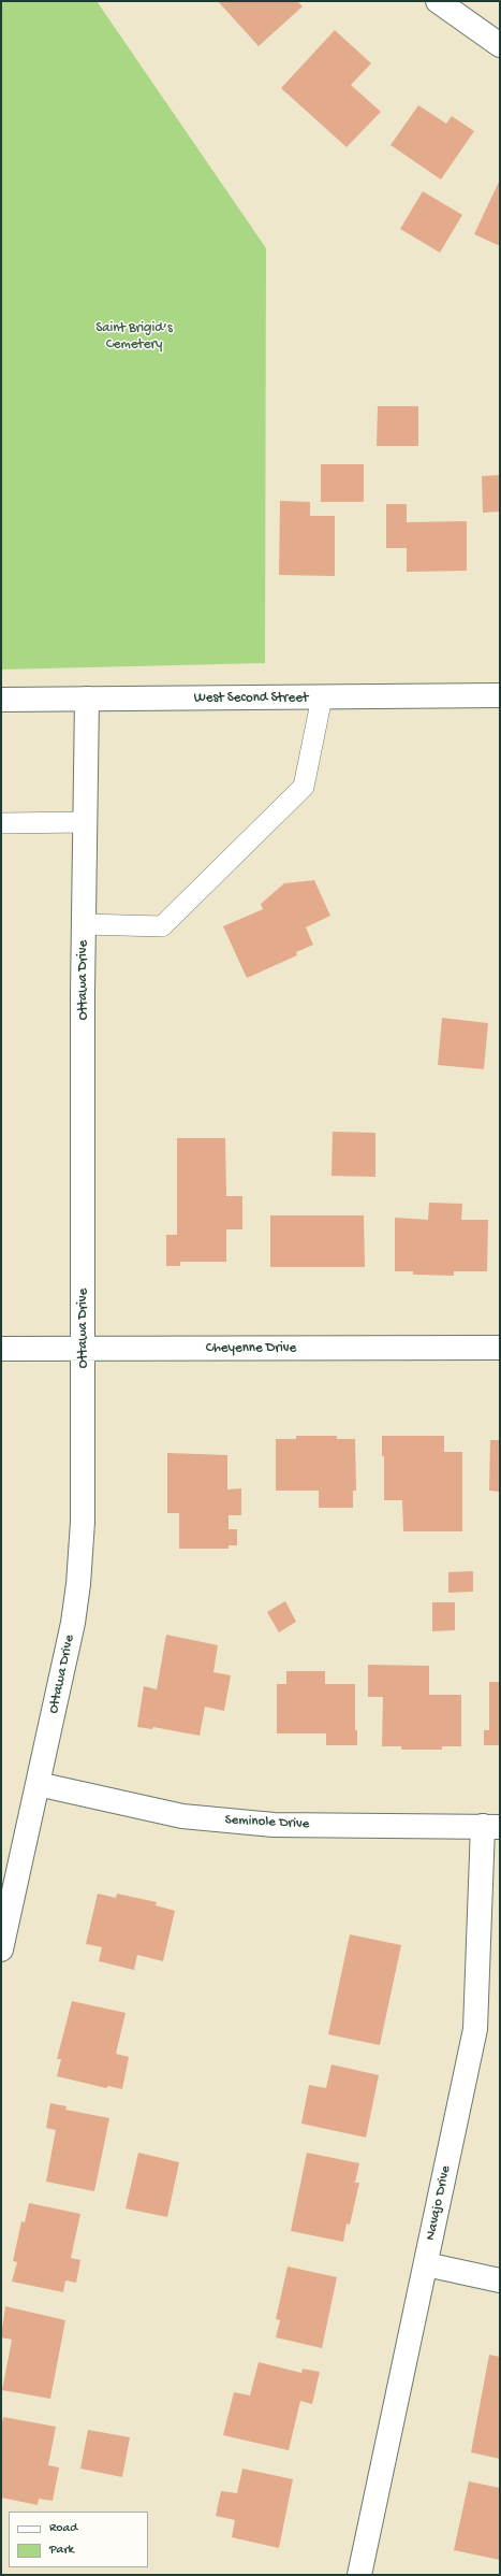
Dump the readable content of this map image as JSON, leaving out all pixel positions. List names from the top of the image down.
{
  "streets": {
    "street": [
      "West Second Street",
      "Ottawa Drive",
      "Cheyenne Drive",
      "Seminole Drive",
      "Navajo Drive"
    ]
  },
  "crossings": [
    ["West Second Street", "Ottawa Drive"],
    ["Ottawa Drive", "Cheyenne Drive"],
    ["Ottawa Drive", "Seminole Drive"],
    ["Seminole Drive", "Navajo Drive"]
  ],
  "parks": ["Saint Brigid’s Cemetery"],
  "legend": ["Road", "Park"]
}
